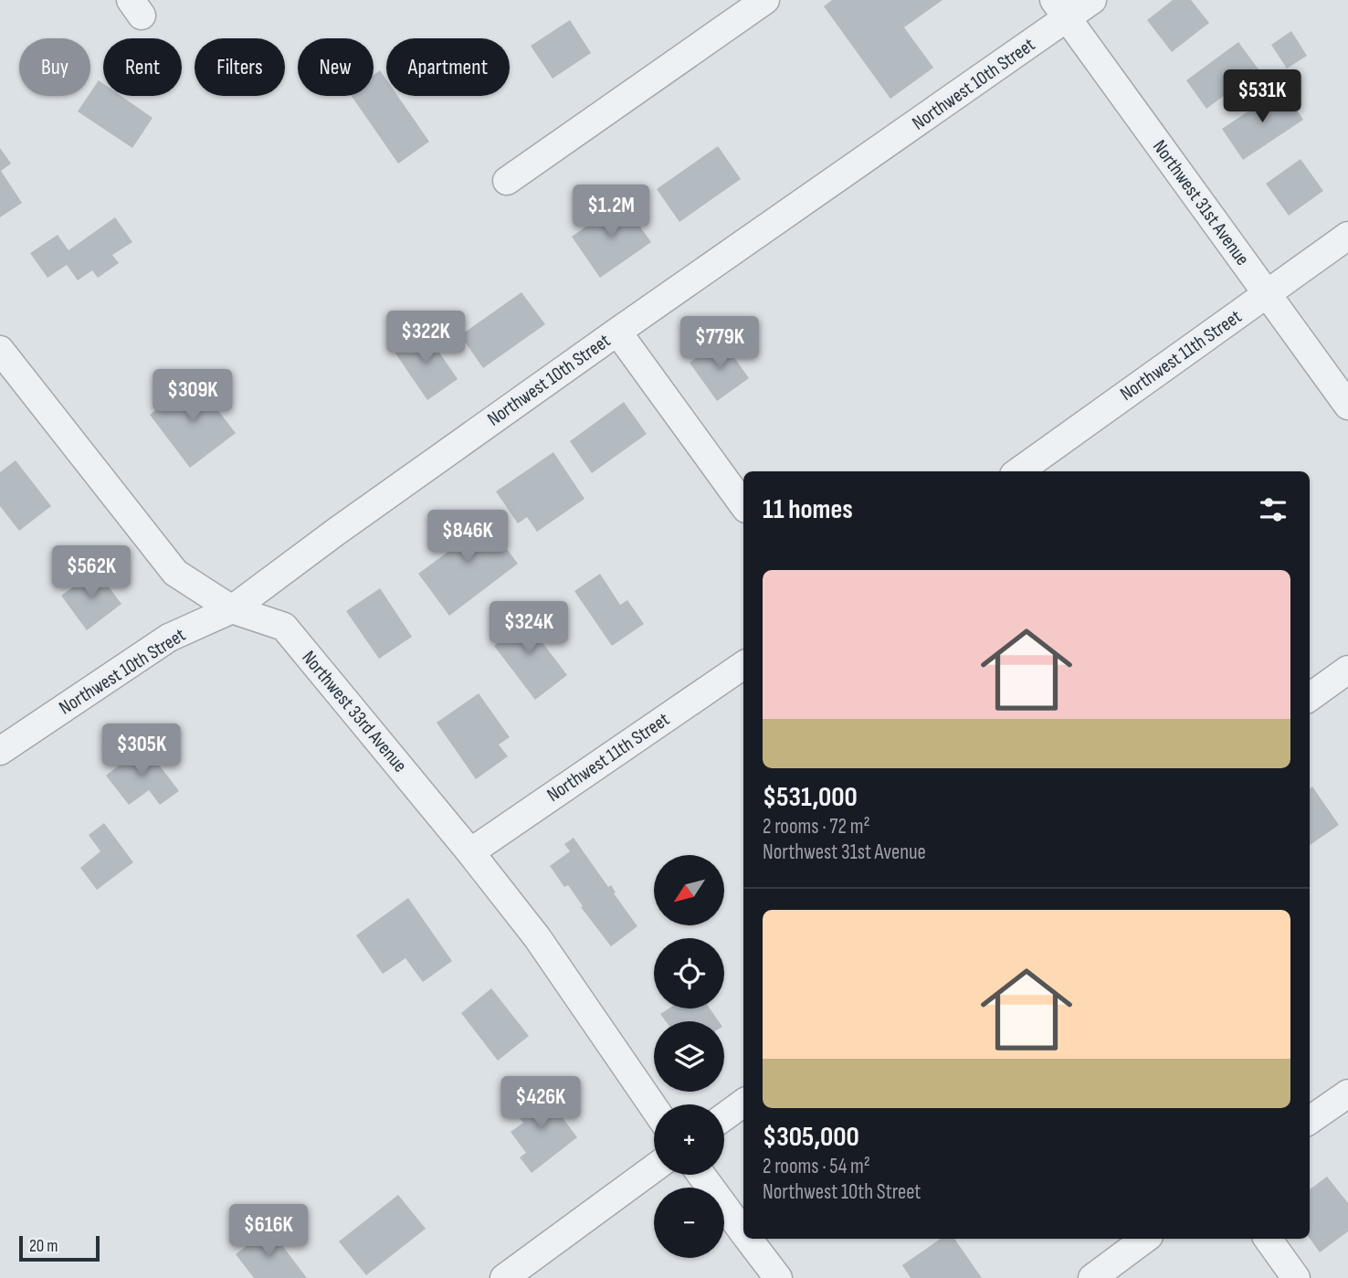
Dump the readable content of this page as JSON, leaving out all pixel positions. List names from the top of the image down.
{
  "streets": {
    "street": [
      "Northwest 10th Street",
      "Northwest 31st Avenue",
      "Northwest 11th Street",
      "Northwest 33rd Avenue"
    ]
  },
  "crossings": [
    ["Northwest 10th Street", "Northwest 31st Avenue"],
    ["Northwest 10th Street", "Northwest 33rd Avenue"],
    ["Northwest 31st Avenue", "Northwest 11th Street"],
    ["Northwest 11th Street", "Northwest 33rd Avenue"]
  ],
  "scale_bar": "20 m",
  "north": "bottom left",
  "page": {
    "chip": [
      "Buy",
      "Rent",
      "Filters",
      "New",
      "Apartment"
    ],
    "price": [
      "$531K",
      "$1.2M",
      "$322K",
      "$779K",
      "$309K",
      "$846K",
      "$562K",
      "$324K",
      "$305K",
      "$426K",
      "$616K"
    ],
    "heading": "11 homes",
    "list": [
      {
        "name": "$531,000",
        "note": "2 rooms · 72 m² · Northwest 31st Avenue"
      },
      {
        "name": "$305,000",
        "note": "2 rooms · 54 m² · Northwest 10th Street"
      }
    ],
    "map_buttons": ["+", "−"],
    "scale": "20 m"
  }
}
